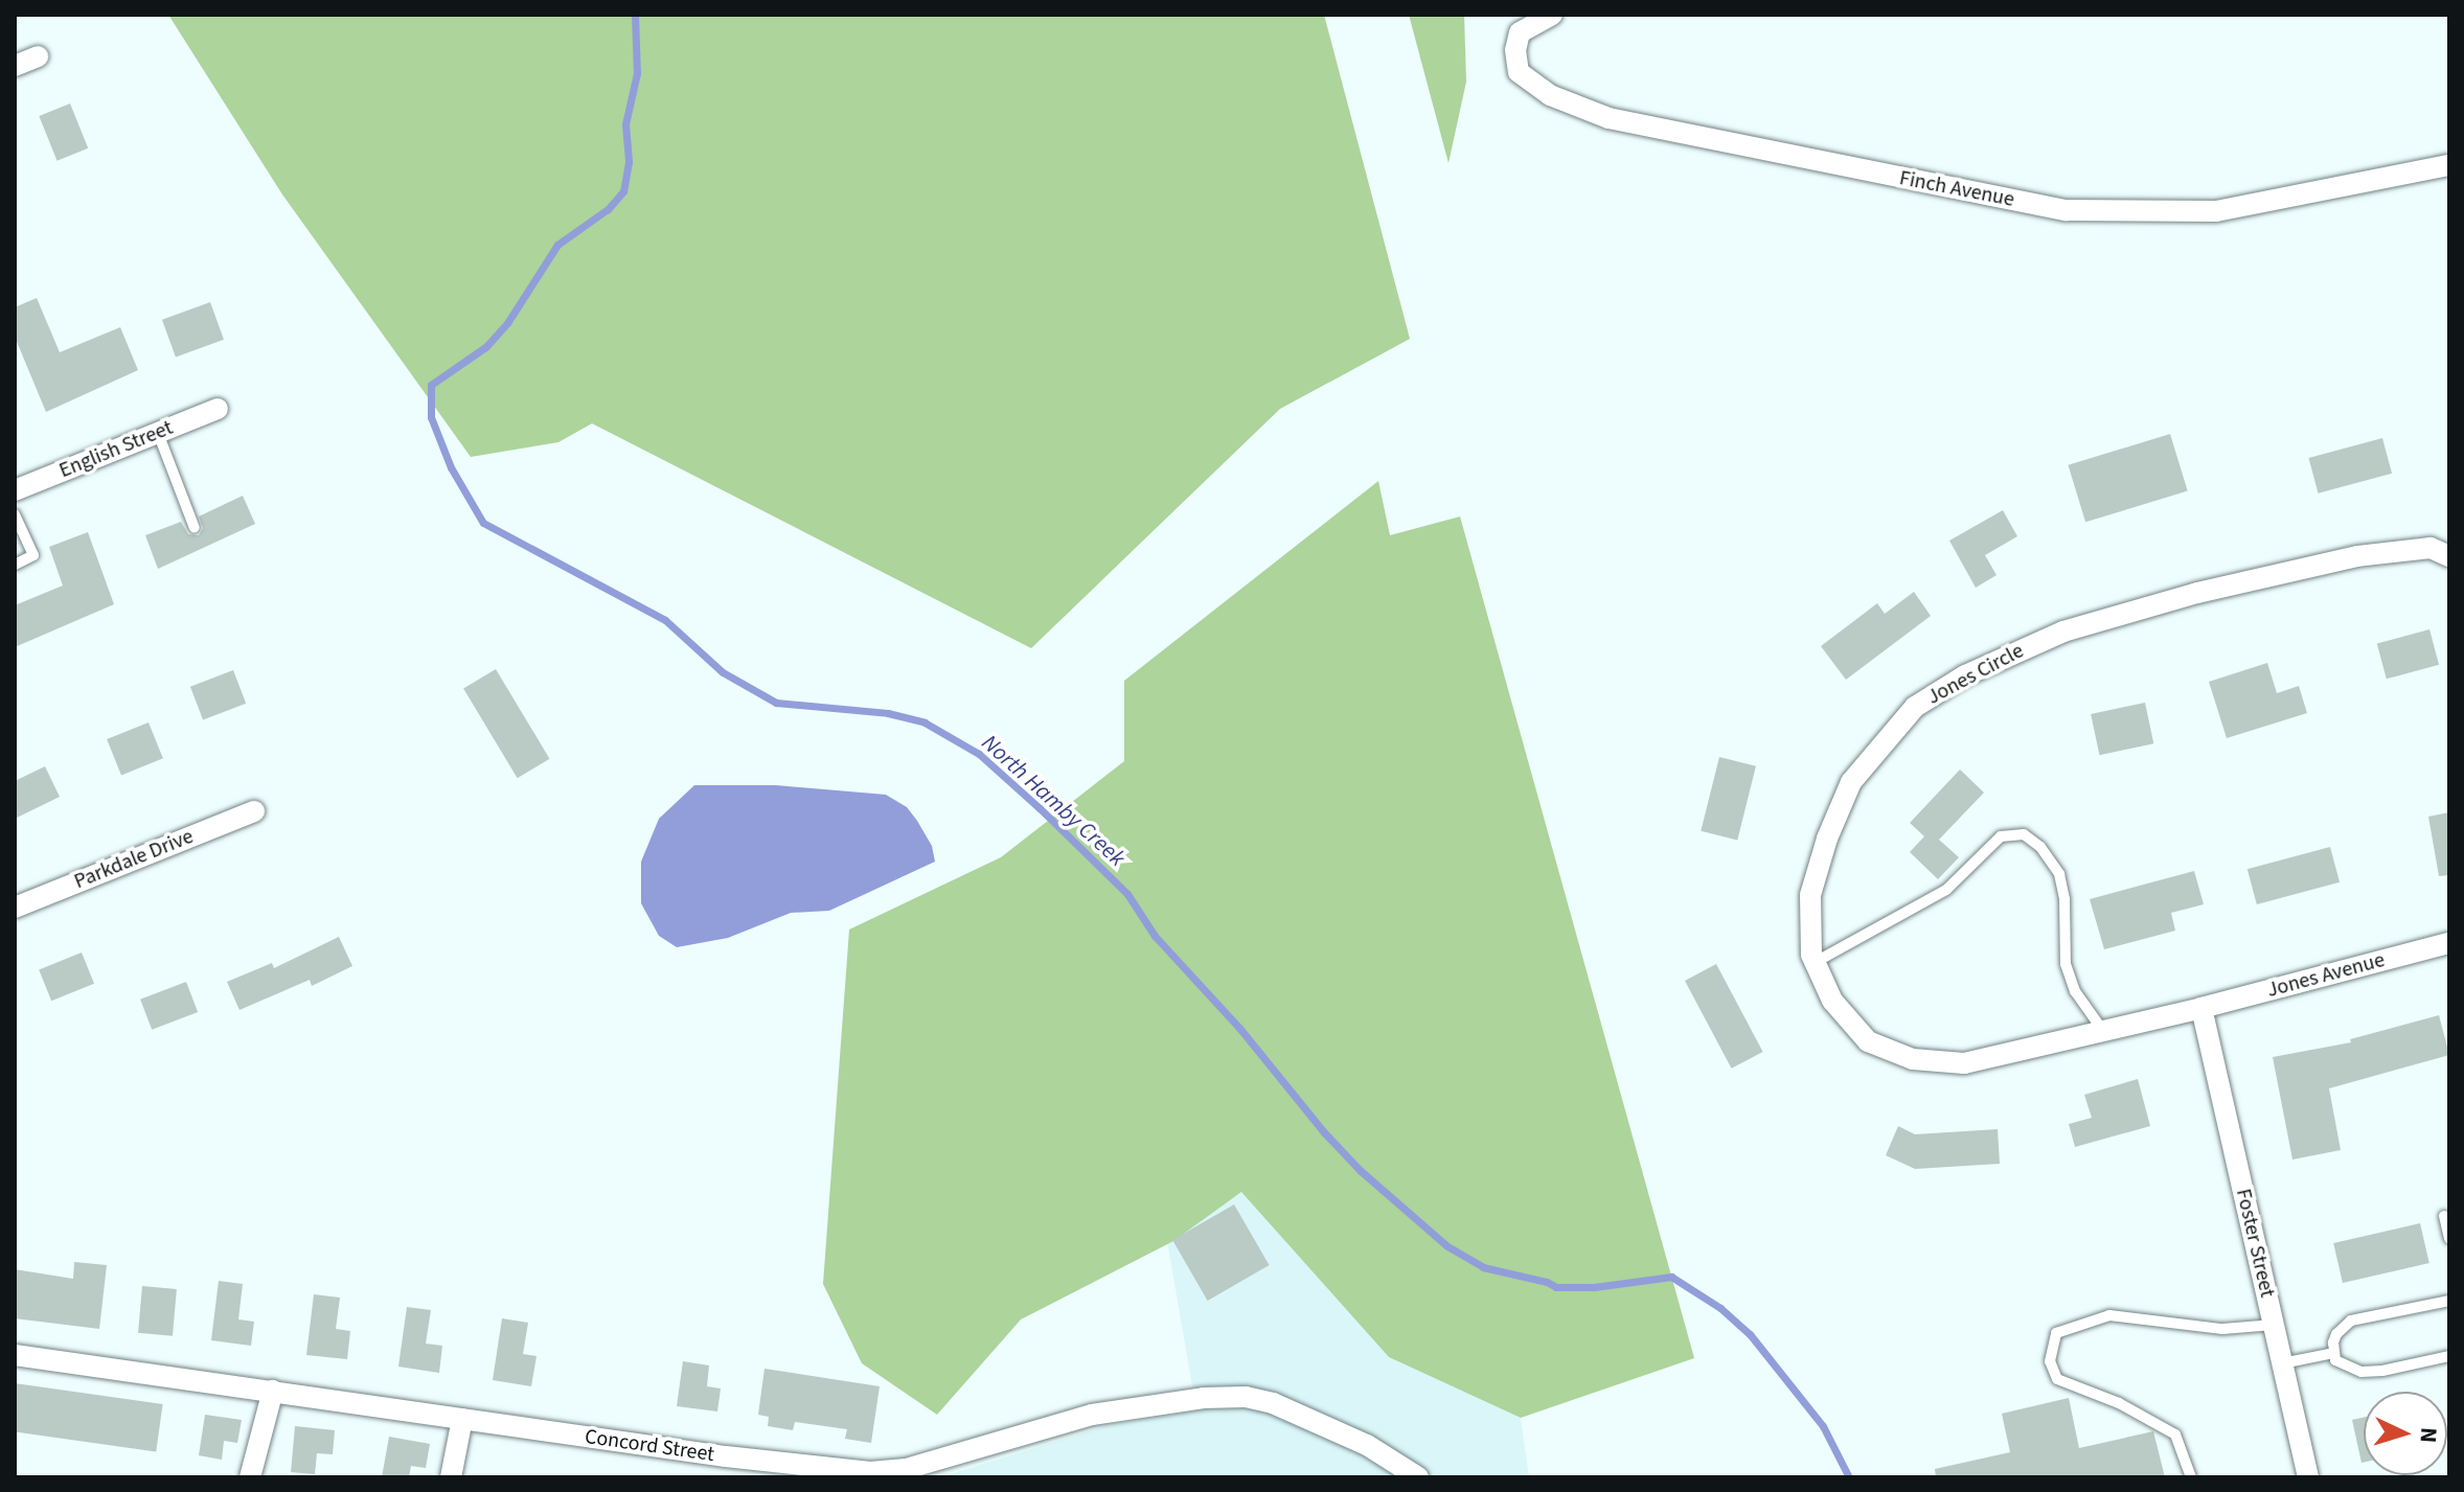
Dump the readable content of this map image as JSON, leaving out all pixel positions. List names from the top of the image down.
{
  "streets": {
    "street": [
      "Finch Avenue",
      "English Street",
      "Jones Circle",
      "Parkdale Drive",
      "Jones Avenue",
      "Foster Street",
      "Concord Street"
    ]
  },
  "crossings": [
    ["Jones Circle", "Jones Avenue"],
    ["Jones Circle", "Foster Street"],
    ["Jones Avenue", "Foster Street"]
  ],
  "water": ["North Hamby Creek"],
  "north": "right"
}
